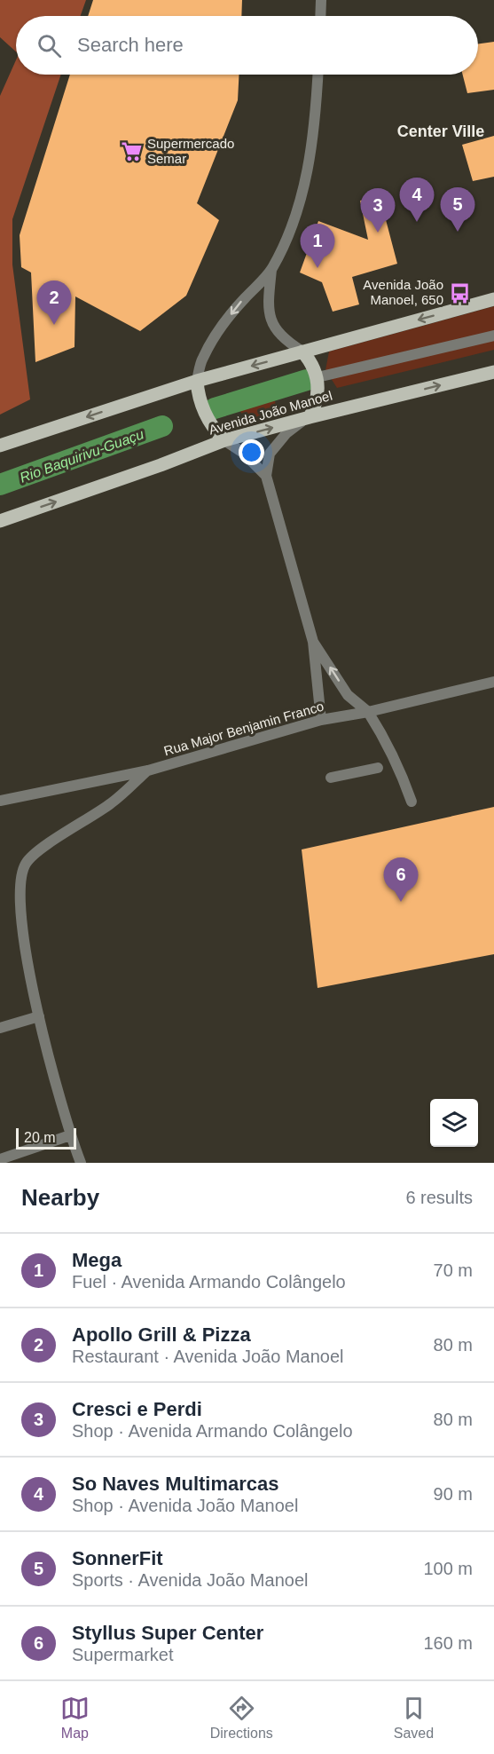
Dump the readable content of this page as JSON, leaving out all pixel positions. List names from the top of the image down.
{
  "streets": {
    "main road": ["Avenida João Manoel"],
    "street": ["Rua Major Benjamin Franco"]
  },
  "districts": ["Center Ville"],
  "water": ["Rio Baquirivu-Guaçu"],
  "places": {
    "supermarket": ["Supermercado Semar"],
    "bus stop": ["Avenida João Manoel, 650"]
  },
  "scale_bar": "20 m",
  "page": {
    "search": "Search here",
    "pins": [
      "4",
      "5",
      "3",
      "1",
      "2",
      "6"
    ],
    "scale": "20 m",
    "heading": ["Nearby", "6 results"],
    "list": [
      {
        "mark": "1",
        "name": "Mega",
        "note": "Fuel · Avenida Armando Colângelo",
        "value": "70 m"
      },
      {
        "mark": "2",
        "name": "Apollo Grill & Pizza",
        "note": "Restaurant · Avenida João Manoel",
        "value": "80 m"
      },
      {
        "mark": "3",
        "name": "Cresci e Perdi",
        "note": "Shop · Avenida Armando Colângelo",
        "value": "80 m"
      },
      {
        "mark": "4",
        "name": "So Naves Multimarcas",
        "note": "Shop · Avenida João Manoel",
        "value": "90 m"
      },
      {
        "mark": "5",
        "name": "SonnerFit",
        "note": "Sports · Avenida João Manoel",
        "value": "100 m"
      },
      {
        "mark": "6",
        "name": "Styllus Super Center",
        "note": "Supermarket",
        "value": "160 m"
      }
    ],
    "nav": ["Map", "Directions", "Saved"]
  }
}
